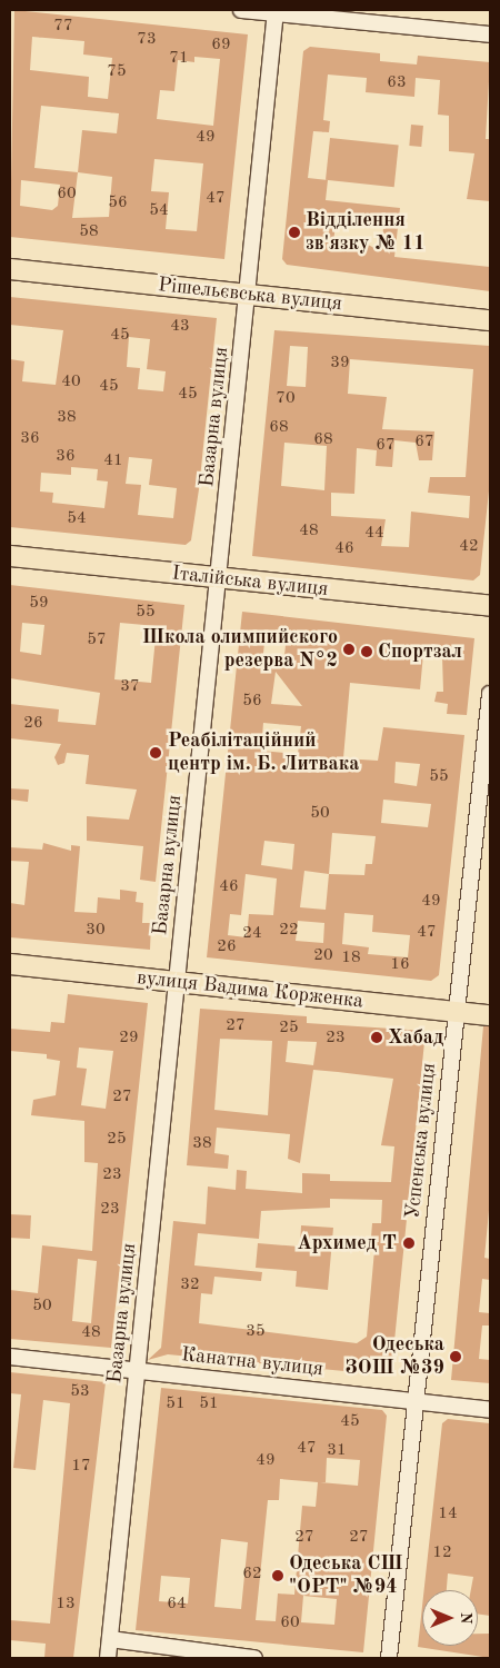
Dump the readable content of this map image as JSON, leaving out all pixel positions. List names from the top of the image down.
{
  "streets": {
    "main road": ["Рішельєвська вулиця", "Італійська вулиця", "вулиця Вадима Корженка"],
    "street": ["Базарна вулиця", "Успенська вулиця", "Канатна вулиця"]
  },
  "crossings": [
    ["Рішельєвська вулиця", "Базарна вулиця"],
    ["Базарна вулиця", "Італійська вулиця"],
    ["Базарна вулиця", "вулиця Вадима Корженка"],
    ["Базарна вулиця", "Канатна вулиця"],
    ["вулиця Вадима Корженка", "Успенська вулиця"],
    ["Успенська вулиця", "Канатна вулиця"]
  ],
  "places": [
    "Відділення зв'язку № 11",
    "Школа олимпийского резерва N°2",
    "Спортзал",
    "Реабілітаційний центр ім. Б. Литвака",
    "Хабад",
    "Архимед Т",
    "Одеська ЗОШ №39",
    "Одеська СШ \"ОРТ\" №94"
  ],
  "house_numbers": [
    "77",
    "73",
    "69",
    "71",
    "75",
    "63",
    "49",
    "60",
    "47",
    "56",
    "54",
    "58",
    "43",
    "45",
    "39",
    "40",
    "45",
    "45",
    "70",
    "38",
    "68",
    "36",
    "68",
    "67",
    "67",
    "36",
    "41",
    "54",
    "48",
    "44",
    "42",
    "46",
    "59",
    "55",
    "57",
    "37",
    "56",
    "26",
    "55",
    "50",
    "46",
    "49",
    "30",
    "22",
    "47",
    "24",
    "26",
    "20",
    "18",
    "16",
    "27",
    "25",
    "29",
    "23",
    "27",
    "25",
    "38",
    "23",
    "23",
    "32",
    "50",
    "35",
    "48",
    "53",
    "51",
    "51",
    "45",
    "47",
    "31",
    "49",
    "17",
    "14",
    "27",
    "27",
    "12",
    "62",
    "13",
    "64",
    "60"
  ],
  "north": "right"
}
